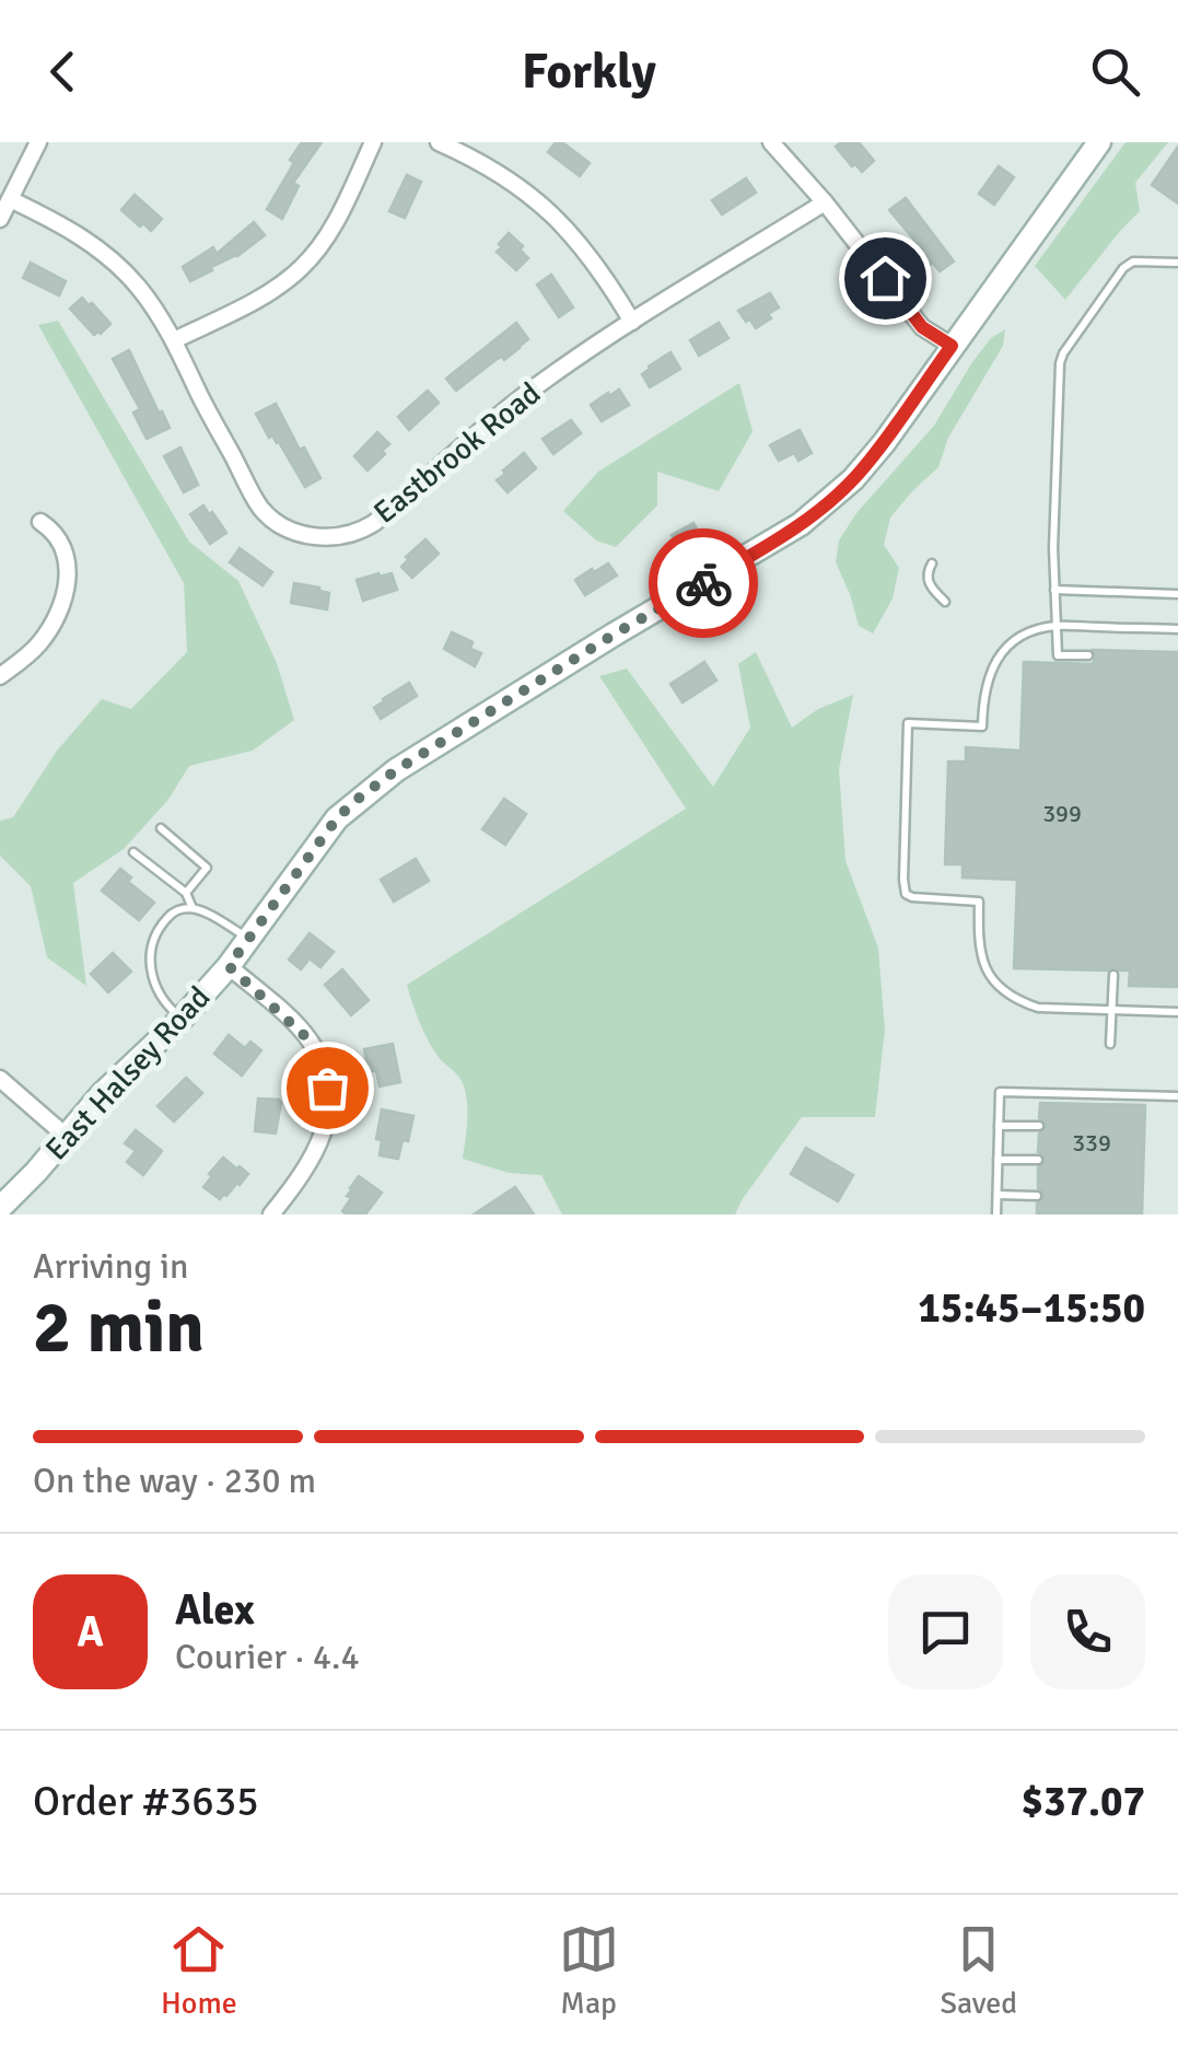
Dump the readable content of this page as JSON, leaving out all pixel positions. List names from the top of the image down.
{
  "streets": {
    "street": ["Eastbrook Road", "East Halsey Road"]
  },
  "house_numbers": ["399", "339"],
  "page": {
    "header": "Forkly",
    "heading": ["2 min", "Arriving in", "15:45–15:50"],
    "panel": [
      "Alex",
      "Courier · 4.4",
      "Order #3635",
      "$37.07"
    ],
    "bar": "On the way · 230 m",
    "round": "A",
    "tabs": ["Home", "Map", "Saved"]
  }
}
